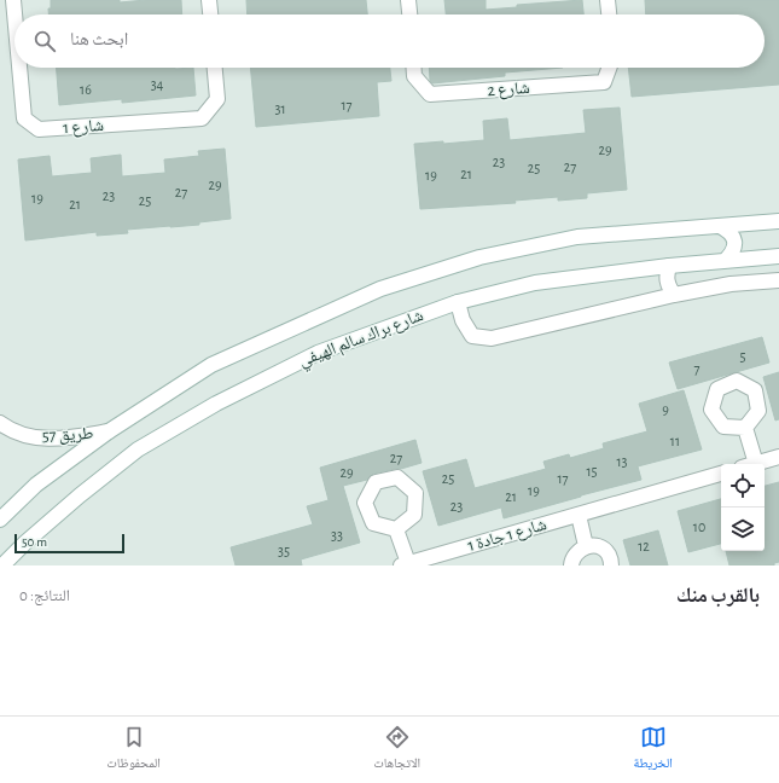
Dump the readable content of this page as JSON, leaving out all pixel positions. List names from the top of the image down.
{
  "streets": {
    "main road": [
      "شارع 2",
      "شارع 1",
      "شارع براك سالم الهيفي",
      "طريق 57",
      "شارع 1 جادة 1"
    ]
  },
  "crossings": [
    ["شارع براك سالم الهيفي", "طريق 57"]
  ],
  "house_numbers": [
    "34",
    "16",
    "17",
    "31",
    "29",
    "23",
    "27",
    "25",
    "21",
    "19",
    "29",
    "27",
    "23",
    "19",
    "25",
    "21",
    "5",
    "7",
    "9",
    "11",
    "27",
    "13",
    "15",
    "29",
    "25",
    "17",
    "19",
    "21",
    "23",
    "10",
    "33",
    "12",
    "35"
  ],
  "scale_bar": "50 m",
  "page": {
    "search": "ابحث هنا",
    "scale": "50 m",
    "heading": ["بالقرب منك", "النتائج: 0"],
    "nav": ["الخريطة", "الاتجاهات", "المحفوظات"]
  }
}
